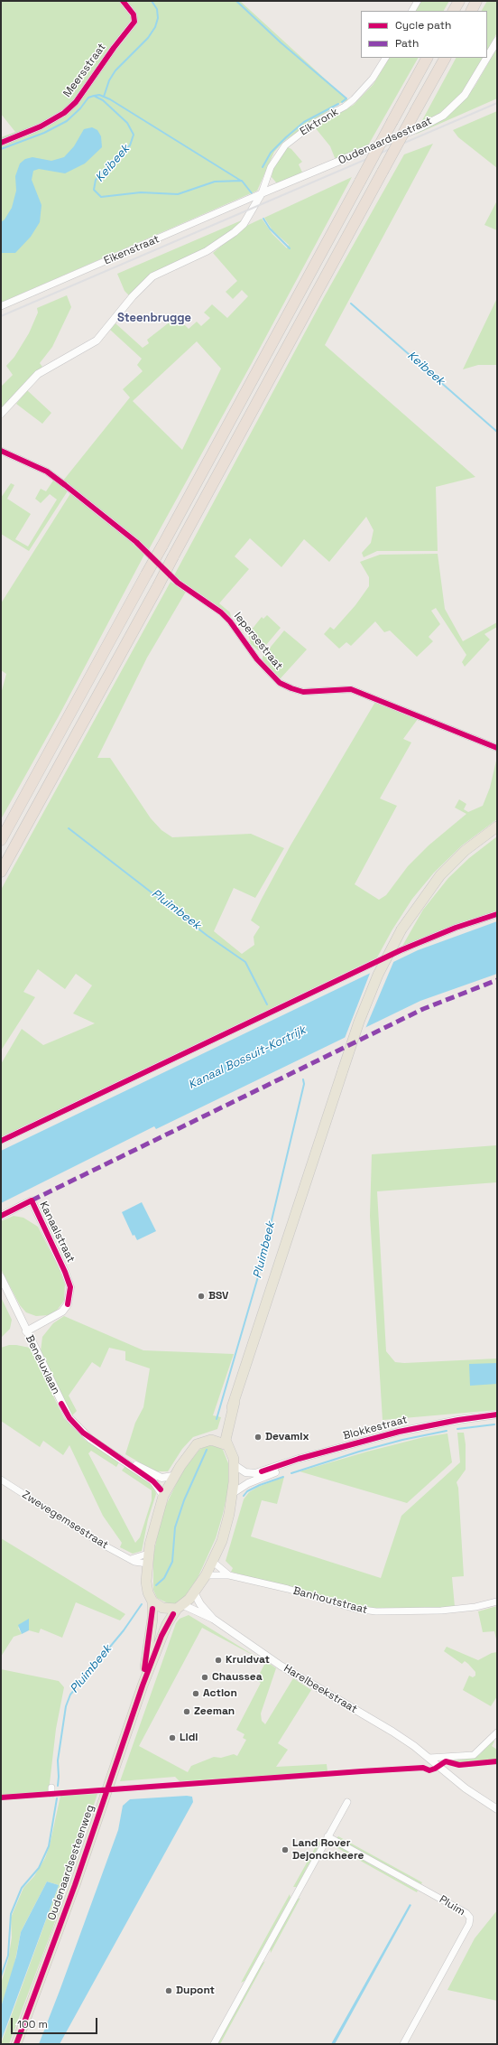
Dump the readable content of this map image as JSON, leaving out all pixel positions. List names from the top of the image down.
{
  "streets": {
    "main road": ["Oudenaardsesteenweg"],
    "street": [
      "Meersstraat",
      "Eiktronk",
      "Oudenaardsestraat",
      "Eikenstraat",
      "Iepersestraat",
      "Kanaalstraat",
      "Beneluxlaan",
      "Blokkestraat",
      "Zwevegemsestraat",
      "Banhoutstraat",
      "Harelbeekstraat",
      "Pluim"
    ]
  },
  "crossings": [
    ["Eiktronk", "Oudenaardsestraat"],
    ["Eiktronk", "Eikenstraat"],
    ["Oudenaardsestraat", "Eikenstraat"],
    ["Kanaalstraat", "Beneluxlaan"],
    ["Blokkestraat", "Oudenaardsesteenweg"],
    ["Banhoutstraat", "Oudenaardsesteenweg"],
    ["Harelbeekstraat", "Oudenaardsesteenweg"]
  ],
  "districts": ["Steenbrugge"],
  "water": ["Keibeek", "Pluimbeek", "Kanaal Bossuit-Kortrijk"],
  "places": [
    "BSV",
    "Devamix",
    "Kruidvat",
    "Chaussea",
    "Action",
    "Zeeman",
    "Lidl",
    "Land Rover Dejonckheere",
    "Dupont"
  ],
  "legend": ["Cycle path", "Path"],
  "scale_bar": "100 m"
}
